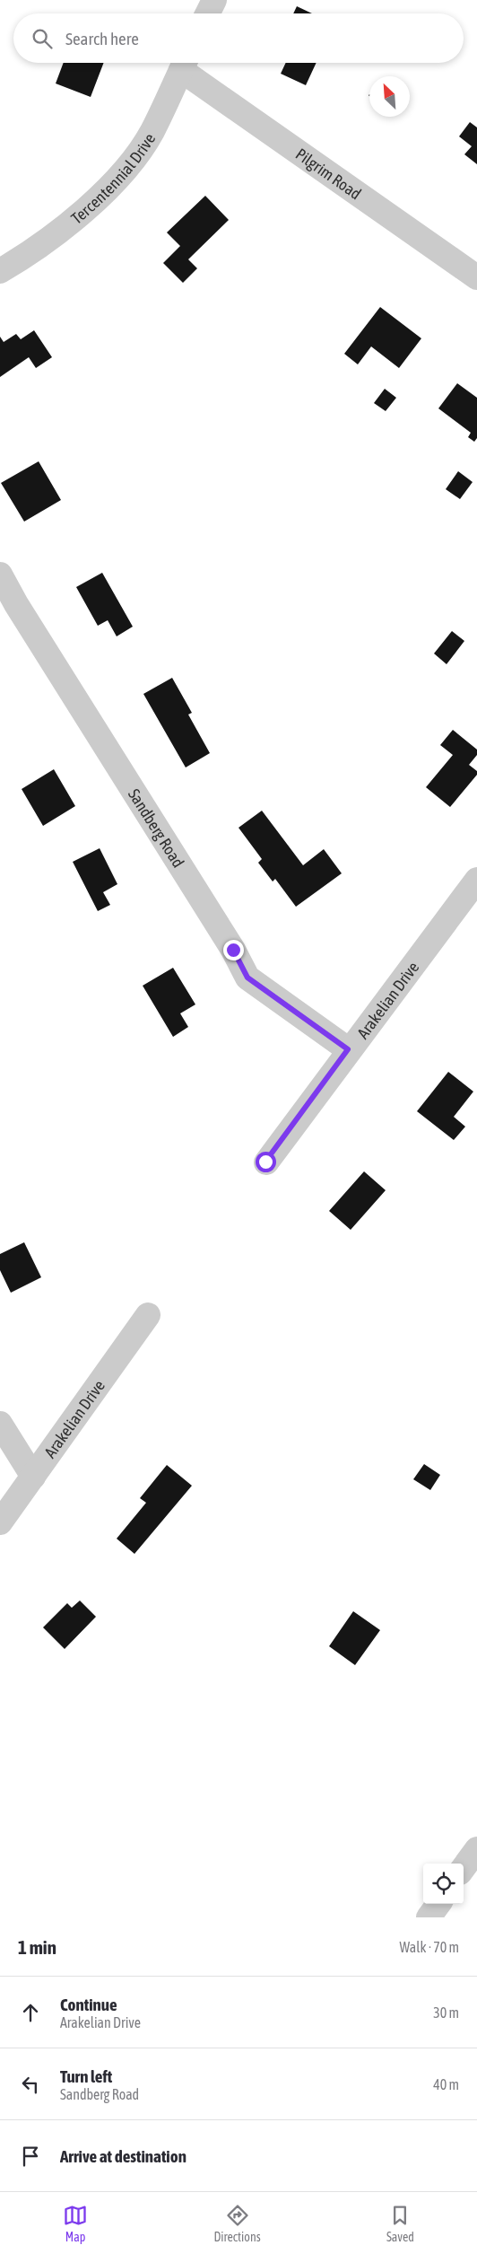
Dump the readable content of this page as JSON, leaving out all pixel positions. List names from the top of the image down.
{
  "streets": {
    "street": [
      "Pilgrim Road",
      "Tercentennial Drive",
      "Sandberg Road",
      "Arakelian Drive"
    ]
  },
  "crossings": [
    ["Pilgrim Road", "Tercentennial Drive"],
    ["Sandberg Road", "Arakelian Drive"]
  ],
  "north": "top left",
  "page": {
    "search": "Search here",
    "heading": ["1 min", "Walk · 70 m"],
    "list": [
      ["Continue", "Arakelian Drive", "30 m"],
      ["Turn left", "Sandberg Road", "40 m"],
      "Arrive at destination"
    ],
    "nav": ["Map", "Directions", "Saved"]
  }
}
